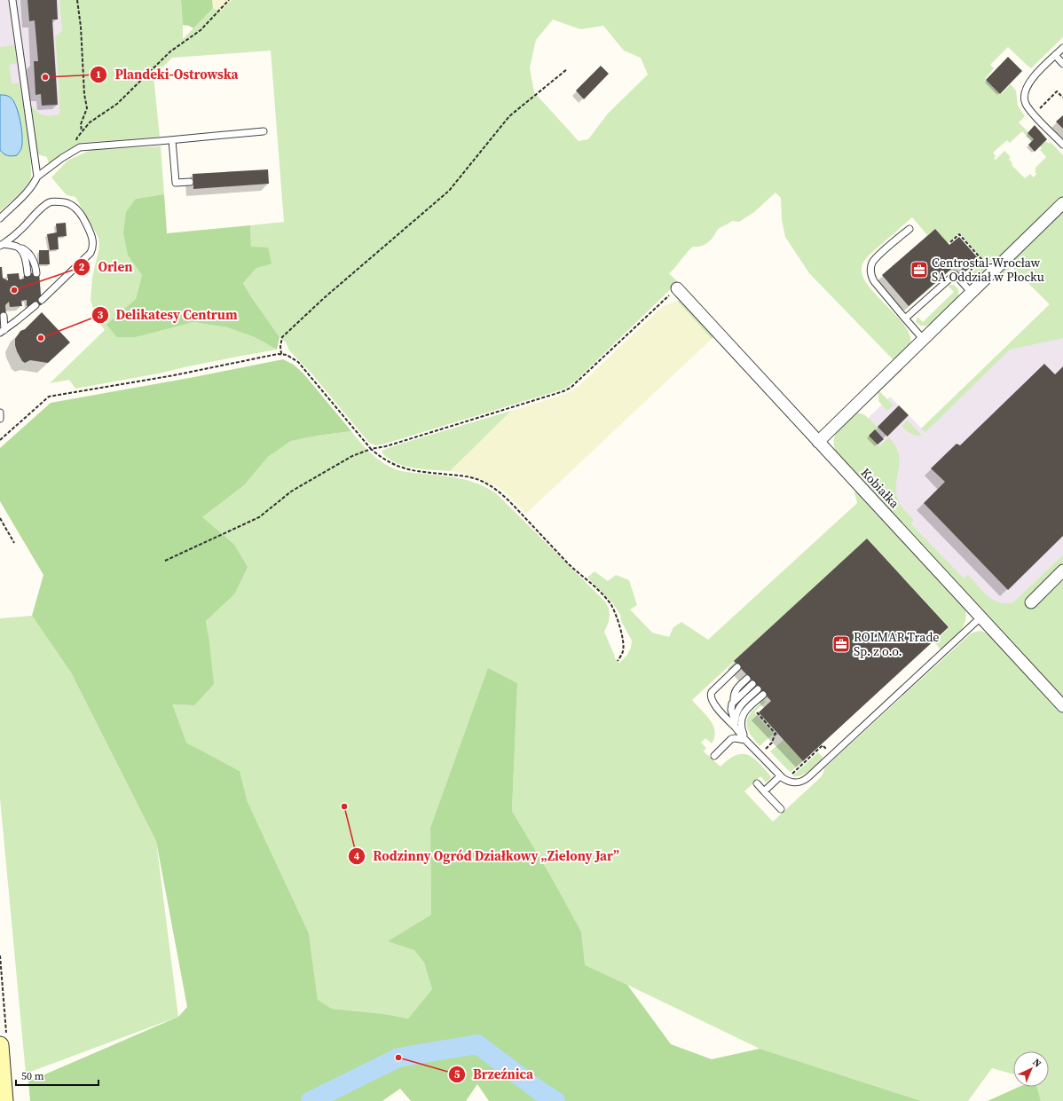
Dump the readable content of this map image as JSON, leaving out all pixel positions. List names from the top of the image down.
{
  "streets": {
    "street": ["Kobiałka"]
  },
  "places": {
    "other": [
      "Plandeki-Ostrowska",
      "Orlen",
      "Delikatesy Centrum",
      "Rodzinny Ogród Działkowy „Zielony Jar”",
      "Brzeźnica"
    ],
    "office": ["Centrostal-Wrocław SA Oddział w Płocku", "ROLMAR Trade Sp. z o.o."]
  },
  "scale_bar": "50 m",
  "north": "top right"
}
